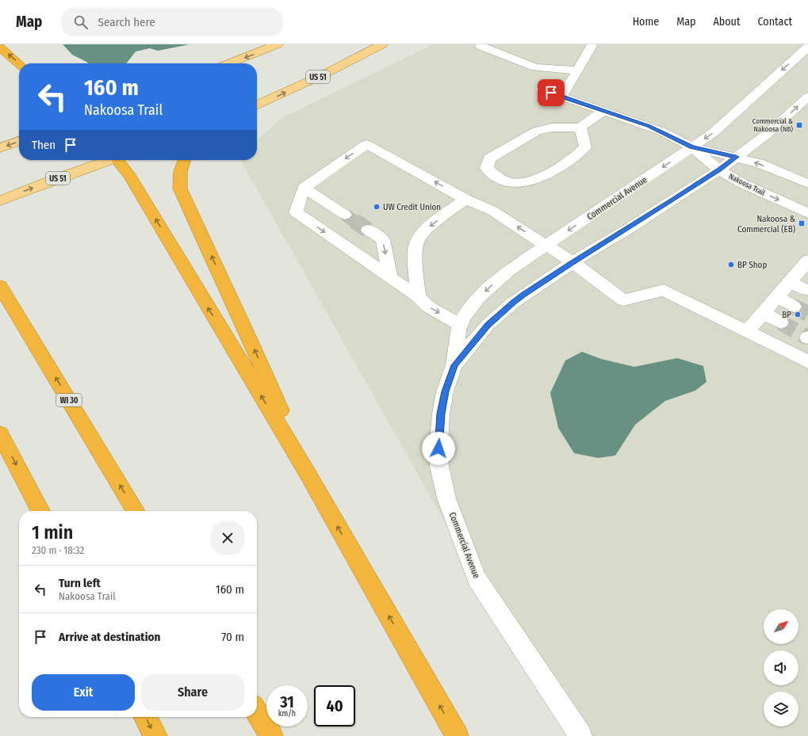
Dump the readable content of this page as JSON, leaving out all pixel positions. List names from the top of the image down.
{
  "streets": {
    "highway": ["WI 30"],
    "main road": ["US 51"],
    "street": ["Nakoosa Trail", "Commercial Avenue"]
  },
  "crossings": [
    ["Nakoosa Trail", "Commercial Avenue"]
  ],
  "places": {
    "transit": ["Commercial & Nakoosa (NB)", "Nakoosa & Commercial (EB)"],
    "other": ["UW Credit Union", "BP Shop", "BP"]
  },
  "north": "top right",
  "page": {
    "header": "Map",
    "search": "Search here",
    "nav": [
      "Home",
      "Map",
      "About",
      "Contact"
    ],
    "turn": ["160 m", "Nakoosa Trail"],
    "then": "Then",
    "heading": ["1 min", "230 m · 18:32"],
    "list": [
      {
        "name": "Turn left",
        "note": "Nakoosa Trail",
        "value": "160 m"
      },
      {
        "name": "Arrive at destination",
        "value": "70 m"
      }
    ],
    "buttons": ["Exit", "Share"],
    "speed": "31 km/h",
    "limit": "40"
  }
}
